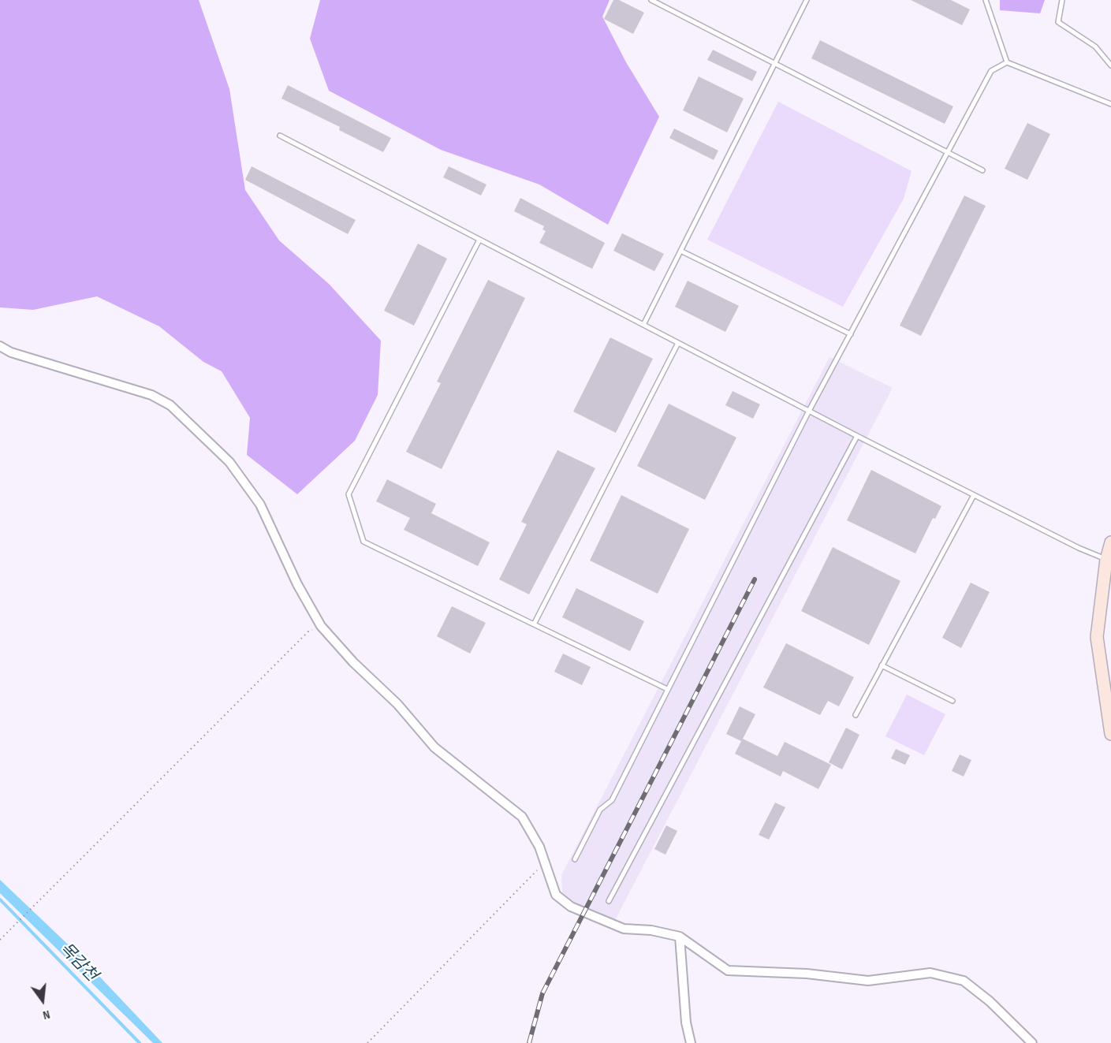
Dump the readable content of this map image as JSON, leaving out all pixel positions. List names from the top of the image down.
{
  "water": ["목감천"],
  "north": "bottom"
}
